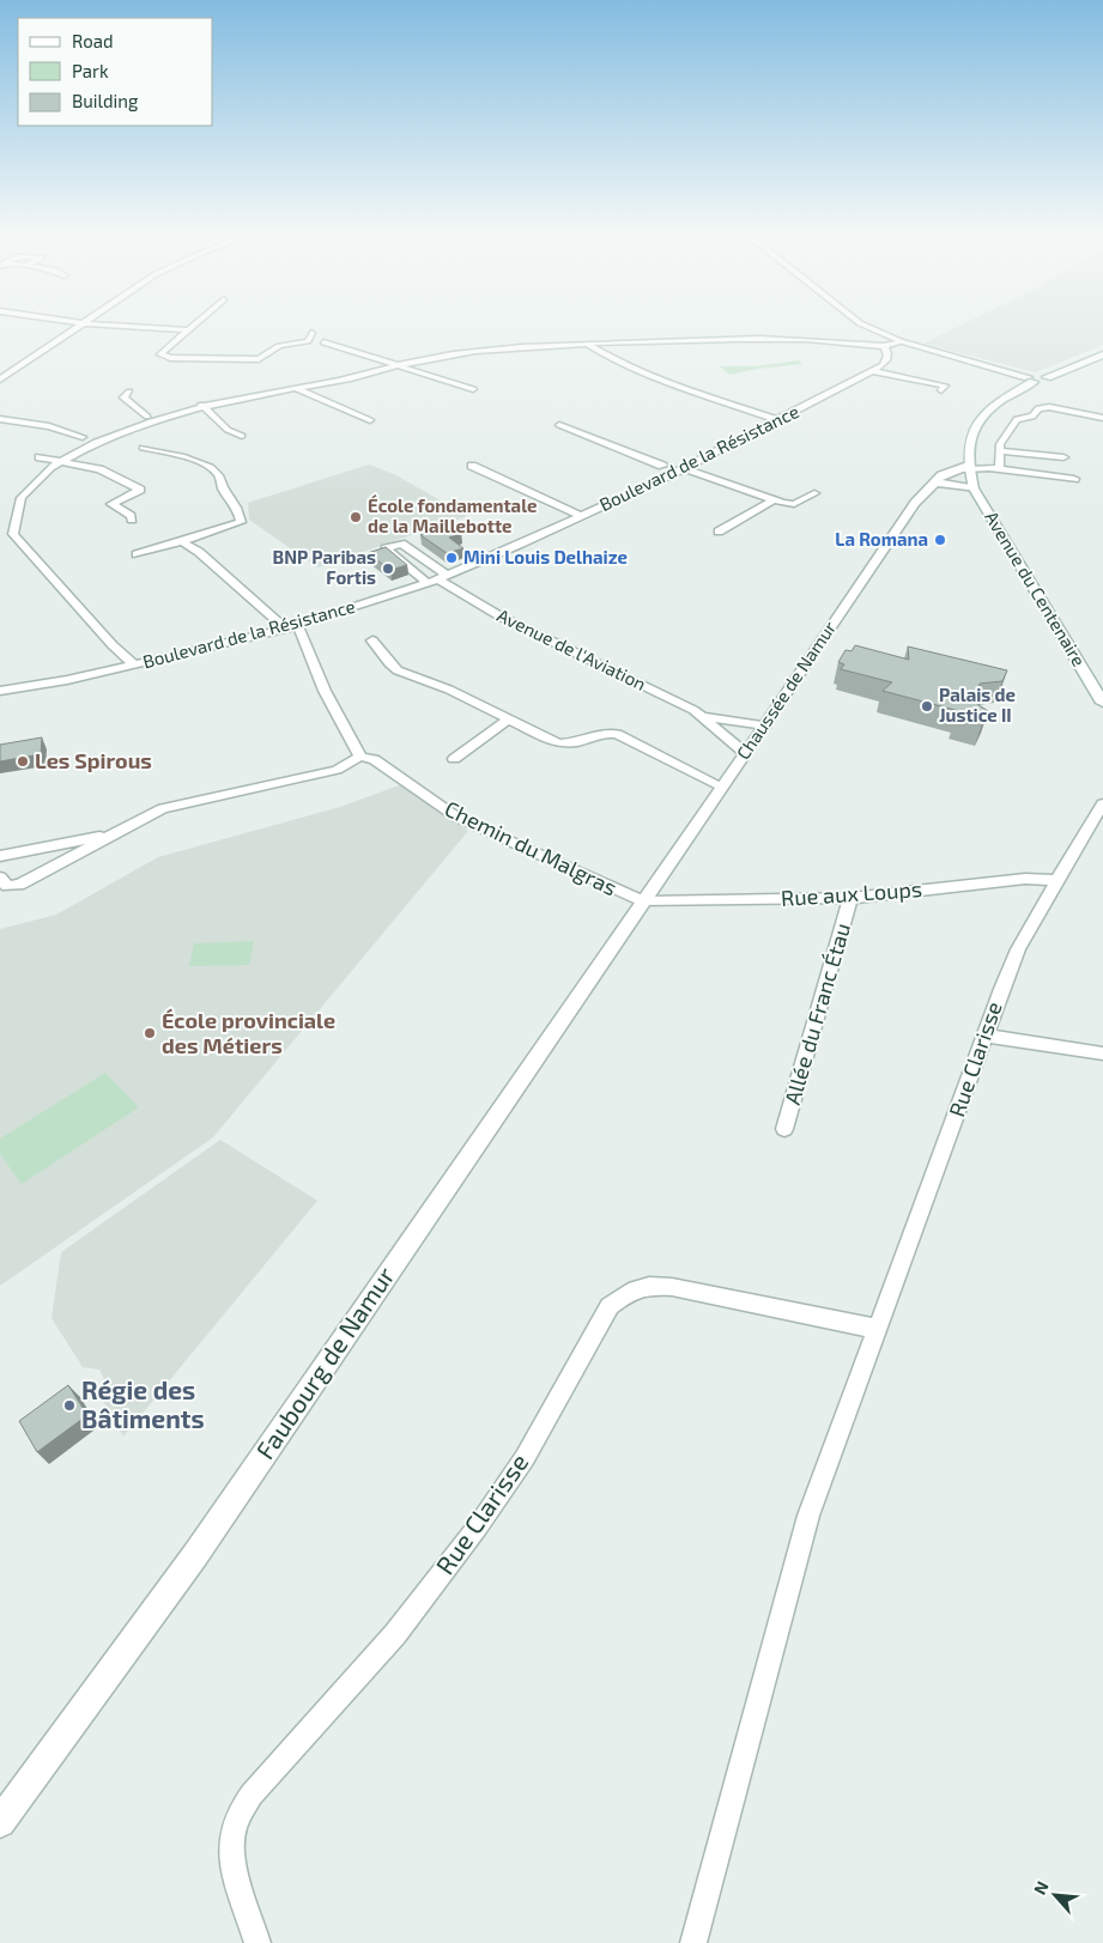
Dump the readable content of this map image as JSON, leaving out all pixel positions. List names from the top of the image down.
{
  "streets": {
    "street": [
      "Boulevard de la Résistance",
      "Avenue du Centenaire",
      "Avenue de l'Aviation",
      "Chaussée de Namur",
      "Chemin du Malgras",
      "Rue aux Loups",
      "Allée du Franc Étau",
      "Rue Clarisse",
      "Faubourg de Namur"
    ]
  },
  "crossings": [
    ["Boulevard de la Résistance", "Avenue de l'Aviation"],
    ["Avenue de l'Aviation", "Chaussée de Namur"],
    ["Chaussée de Namur", "Chemin du Malgras"],
    ["Chaussée de Namur", "Rue aux Loups"],
    ["Chaussée de Namur", "Faubourg de Namur"],
    ["Chemin du Malgras", "Rue aux Loups"],
    ["Chemin du Malgras", "Faubourg de Namur"],
    ["Rue aux Loups", "Allée du Franc Étau"],
    ["Rue aux Loups", "Rue Clarisse"],
    ["Rue aux Loups", "Faubourg de Namur"]
  ],
  "places": [
    "École fondamentale de la Maillebotte",
    "La Romana",
    "Mini Louis Delhaize",
    "BNP Paribas Fortis",
    "Palais de Justice II",
    "Les Spirous",
    "École provinciale des Métiers",
    "Régie des Bâtiments"
  ],
  "legend": ["Road", "Park", "Building"],
  "north": "top left"
}
